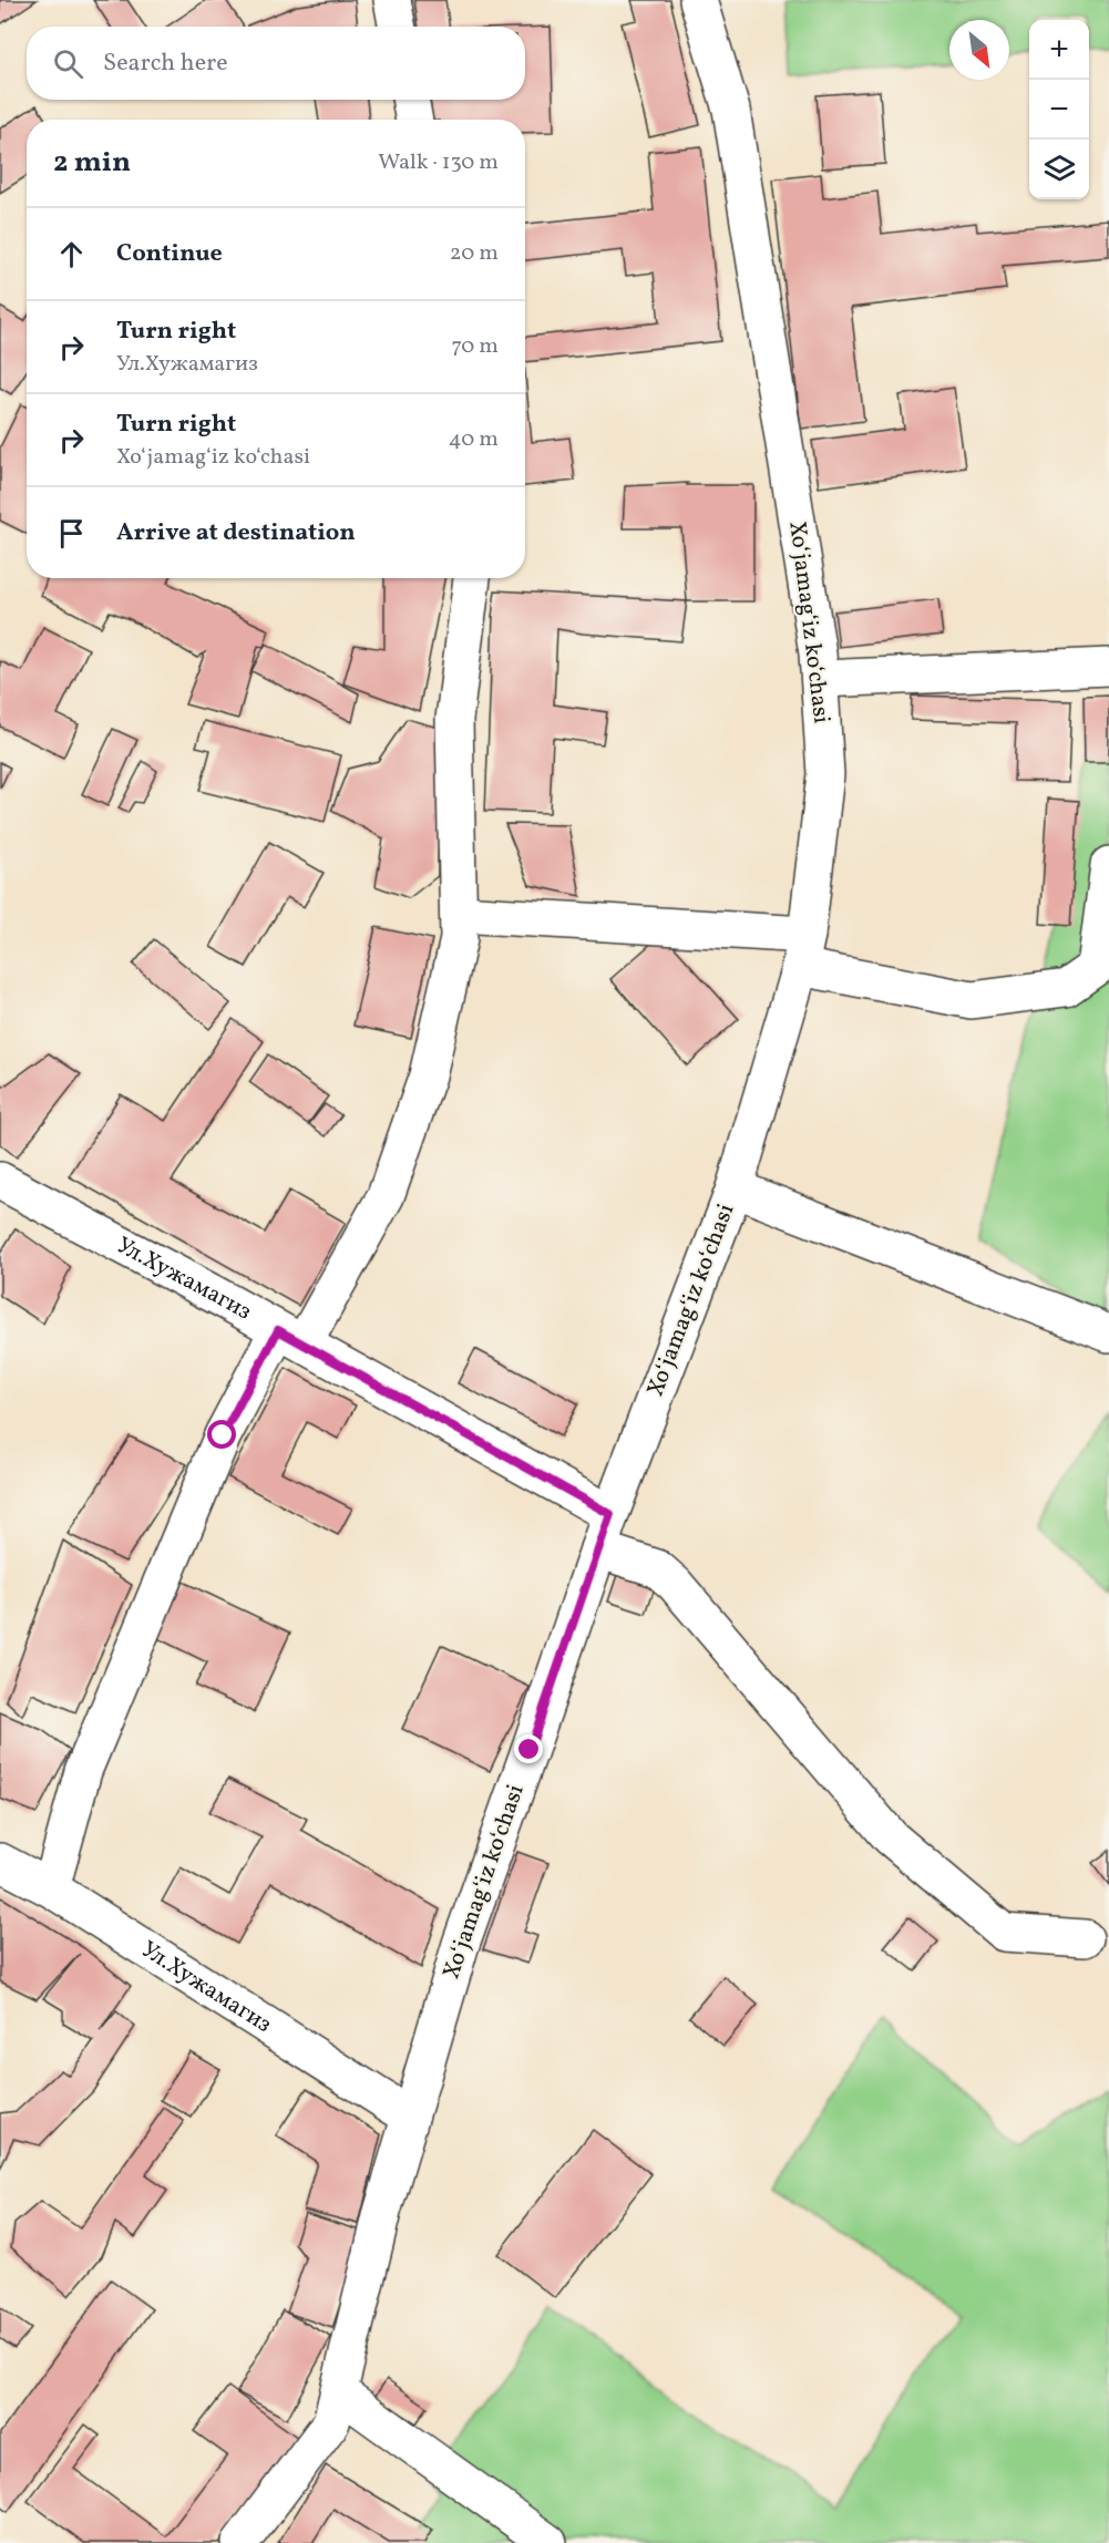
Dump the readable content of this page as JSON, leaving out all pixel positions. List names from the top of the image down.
{
  "streets": {
    "street": ["Xoʻjamagʻiz koʻchasi", "Ул.Хужамагиз"]
  },
  "crossings": [
    ["Xoʻjamagʻiz koʻchasi", "Ул.Хужамагиз"]
  ],
  "north": "bottom right",
  "page": {
    "map_buttons": ["+", "−"],
    "search": "Search here",
    "heading": ["2 min", "Walk · 130 m"],
    "list": [
      ["Continue", "20 m"],
      ["Turn right", "Ул.Хужамагиз", "70 m"],
      ["Turn right", "Xoʻjamagʻiz koʻchasi", "40 m"],
      "Arrive at destination"
    ]
  }
}
